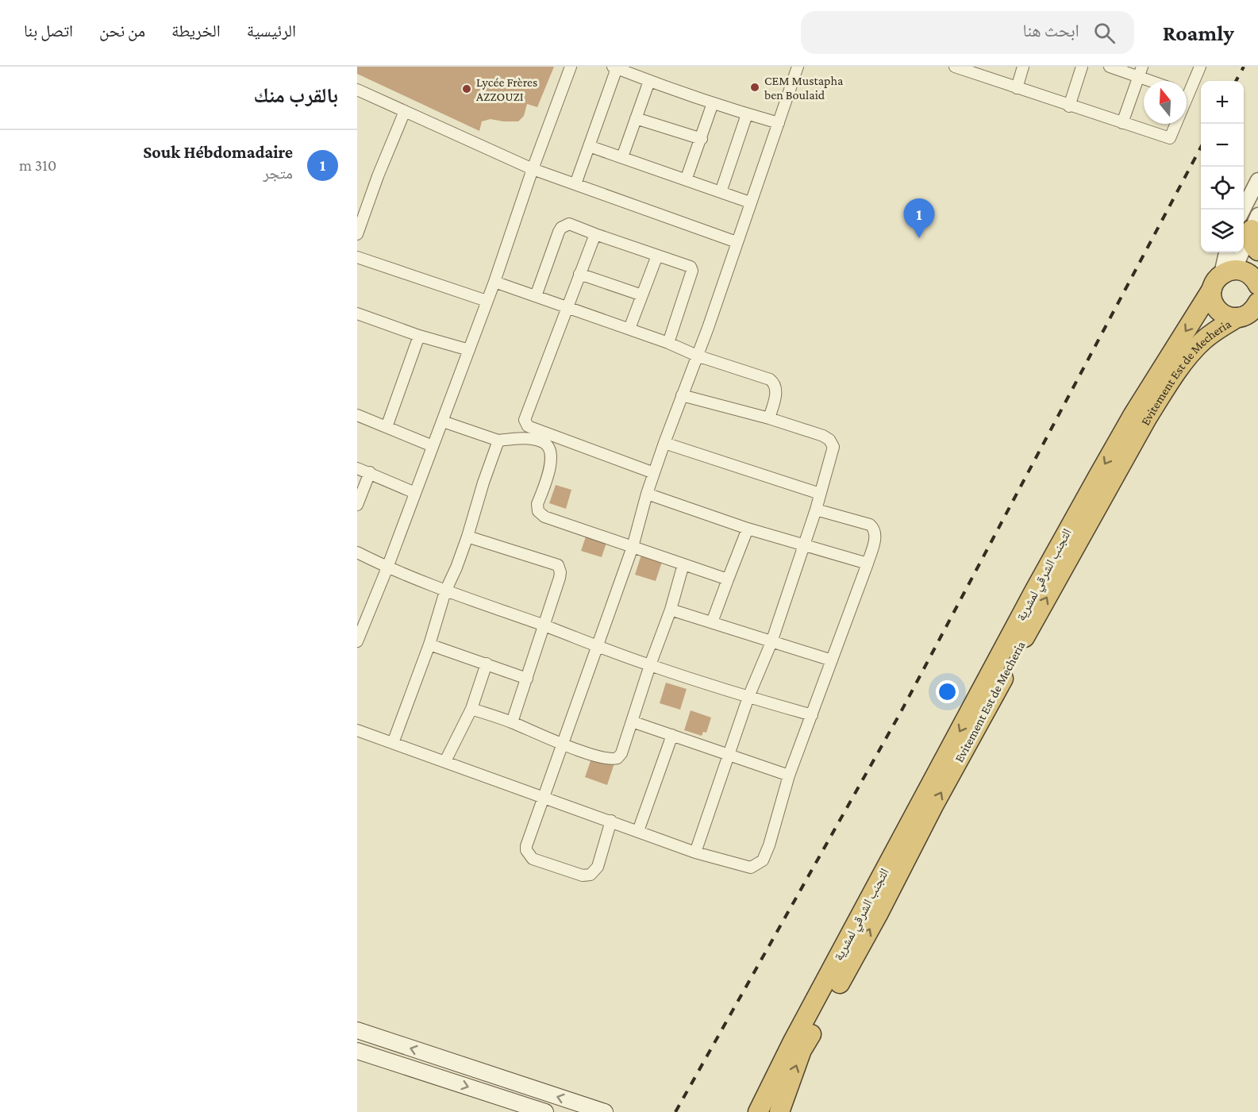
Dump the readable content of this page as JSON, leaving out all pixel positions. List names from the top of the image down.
{
  "streets": {
    "highway": ["Evitement Est de Mecheria", "التجنب الشرقي لمشرية"]
  },
  "one_way": ["Evitement Est de Mecheria", "التجنب الشرقي لمشرية"],
  "places": ["CEM Mustapha ben Boulaid", "Lycée Frères AZZOUZI"],
  "north": "top",
  "page": {
    "header": "Roamly",
    "search": "ابحث هنا",
    "nav": [
      "الرئيسية",
      "الخريطة",
      "من نحن",
      "اتصل بنا"
    ],
    "heading": "بالقرب منك",
    "map_buttons": ["+", "−"],
    "list": [
      {
        "mark": "1",
        "name": "Souk Hébdomadaire",
        "note": "متجر",
        "value": "310 m"
      }
    ],
    "pins": "1"
  }
}
